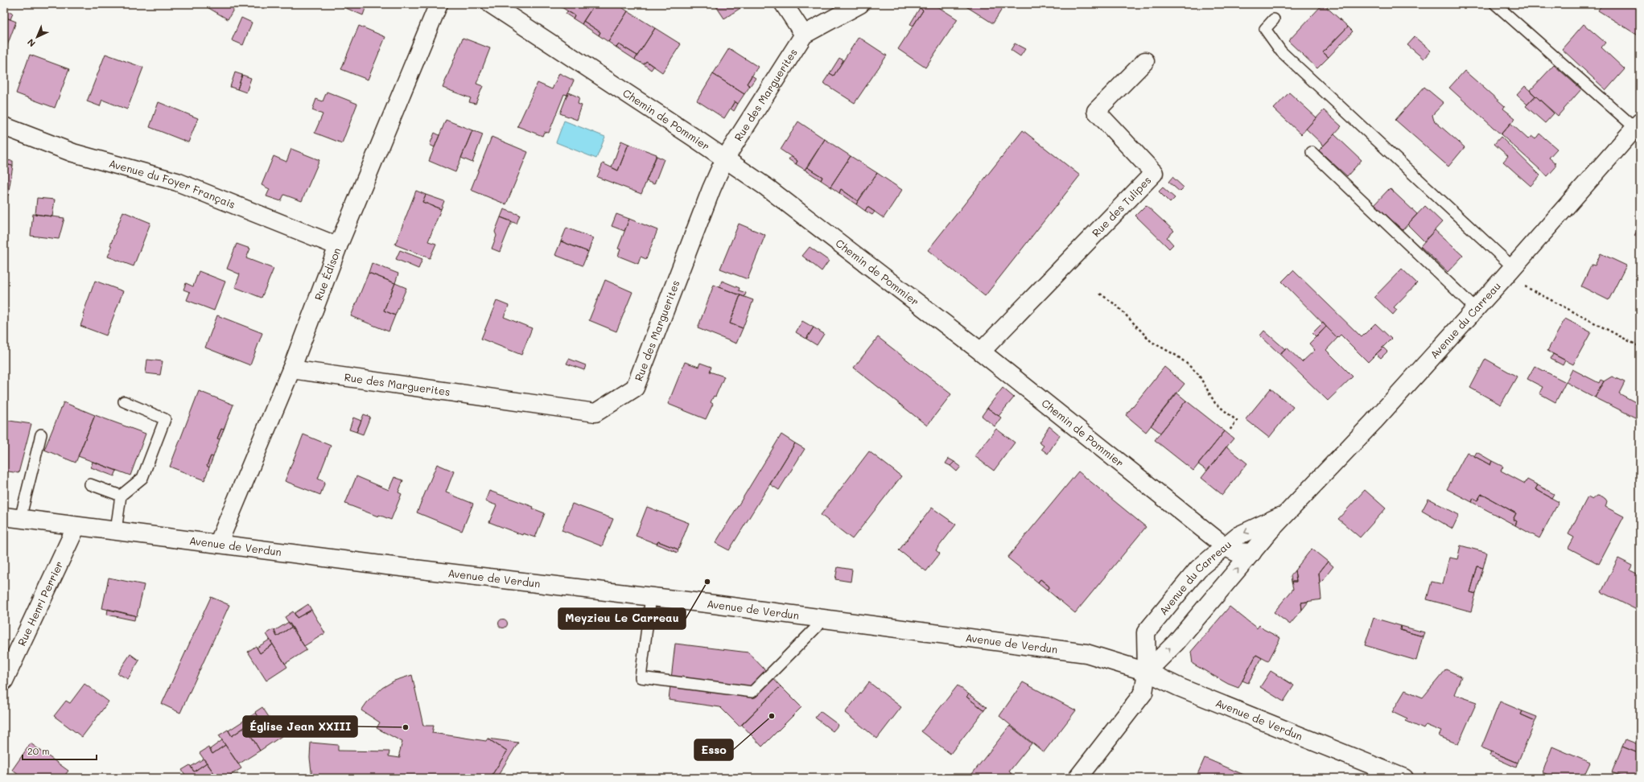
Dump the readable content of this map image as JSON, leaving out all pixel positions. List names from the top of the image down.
{
  "streets": {
    "street": [
      "Rue des Marguerites",
      "Chemin de Pommier",
      "Avenue du Foyer Français",
      "Rue des Tulipes",
      "Rue Édison",
      "Avenue du Carreau",
      "Avenue de Verdun",
      "Rue Henri Perrier"
    ]
  },
  "crossings": [
    ["Rue des Marguerites", "Chemin de Pommier"],
    ["Rue des Marguerites", "Rue Édison"],
    ["Chemin de Pommier", "Rue des Tulipes"],
    ["Chemin de Pommier", "Avenue du Carreau"],
    ["Avenue du Foyer Français", "Rue Édison"],
    ["Rue Édison", "Avenue de Verdun"],
    ["Avenue du Carreau", "Avenue de Verdun"],
    ["Avenue de Verdun", "Rue Henri Perrier"]
  ],
  "places": ["Meyzieu Le Carreau", "Esso", "Église Jean XXIII"],
  "scale_bar": "20 m",
  "north": "bottom left"
}
